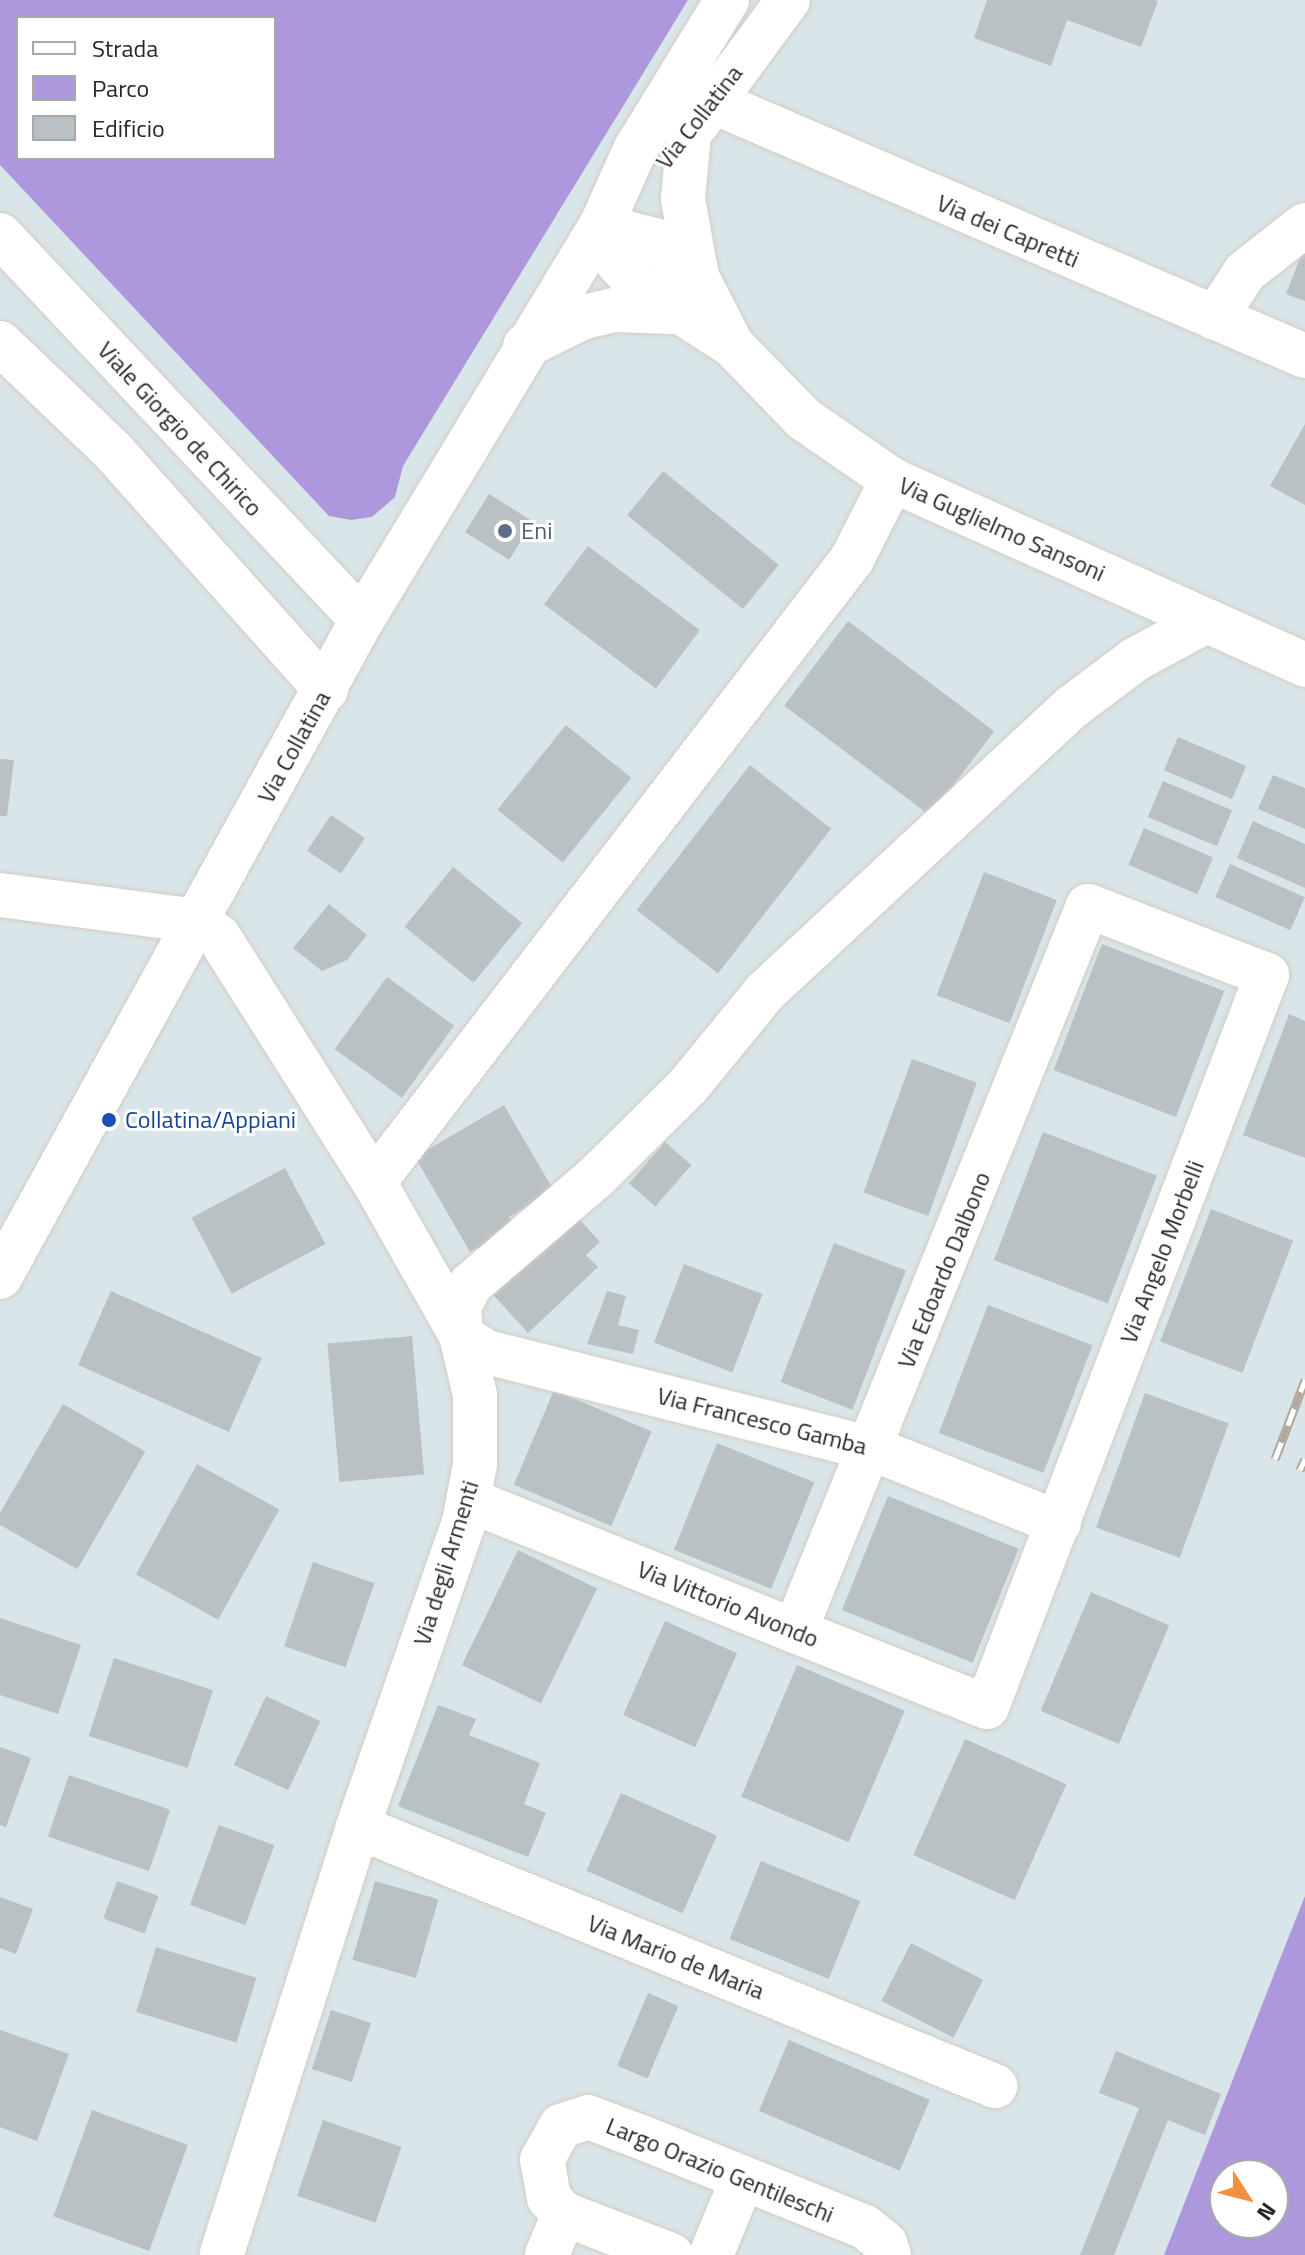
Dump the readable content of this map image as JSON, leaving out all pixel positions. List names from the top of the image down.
{
  "streets": {
    "street": [
      "Via Collatina",
      "Via dei Capretti",
      "Viale Giorgio de Chirico",
      "Via Guglielmo Sansoni",
      "Via Angelo Morbelli",
      "Via Edoardo Dalbono",
      "Via Francesco Gamba",
      "Via degli Armenti",
      "Via Vittorio Avondo",
      "Via Mario de Maria",
      "Largo Orazio Gentileschi"
    ]
  },
  "crossings": [
    ["Via Collatina", "Via dei Capretti"],
    ["Via Collatina", "Viale Giorgio de Chirico"],
    ["Via Collatina", "Via degli Armenti"],
    ["Via Angelo Morbelli", "Via Edoardo Dalbono"],
    ["Via Angelo Morbelli", "Via Francesco Gamba"],
    ["Via Angelo Morbelli", "Via Vittorio Avondo"],
    ["Via Edoardo Dalbono", "Via Francesco Gamba"],
    ["Via Edoardo Dalbono", "Via Vittorio Avondo"],
    ["Via Francesco Gamba", "Via degli Armenti"],
    ["Via degli Armenti", "Via Vittorio Avondo"],
    ["Via degli Armenti", "Via Mario de Maria"]
  ],
  "places": ["Eni", "Collatina/Appiani"],
  "legend": ["Strada", "Parco", "Edificio"],
  "north": "bottom right"
}
